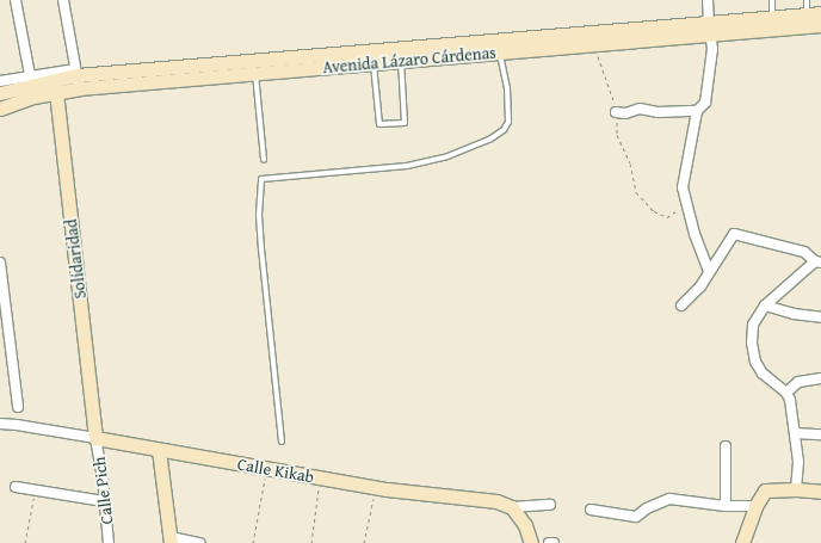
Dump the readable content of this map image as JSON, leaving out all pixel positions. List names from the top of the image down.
{
  "streets": {
    "main road": ["Avenida Lázaro Cárdenas", "Solidaridad", "Calle Kikab"],
    "street": ["Calle Pich"]
  },
  "crossings": [
    ["Avenida Lázaro Cárdenas", "Solidaridad"],
    ["Solidaridad", "Calle Kikab"],
    ["Solidaridad", "Calle Pich"],
    ["Calle Kikab", "Calle Pich"]
  ]
}
